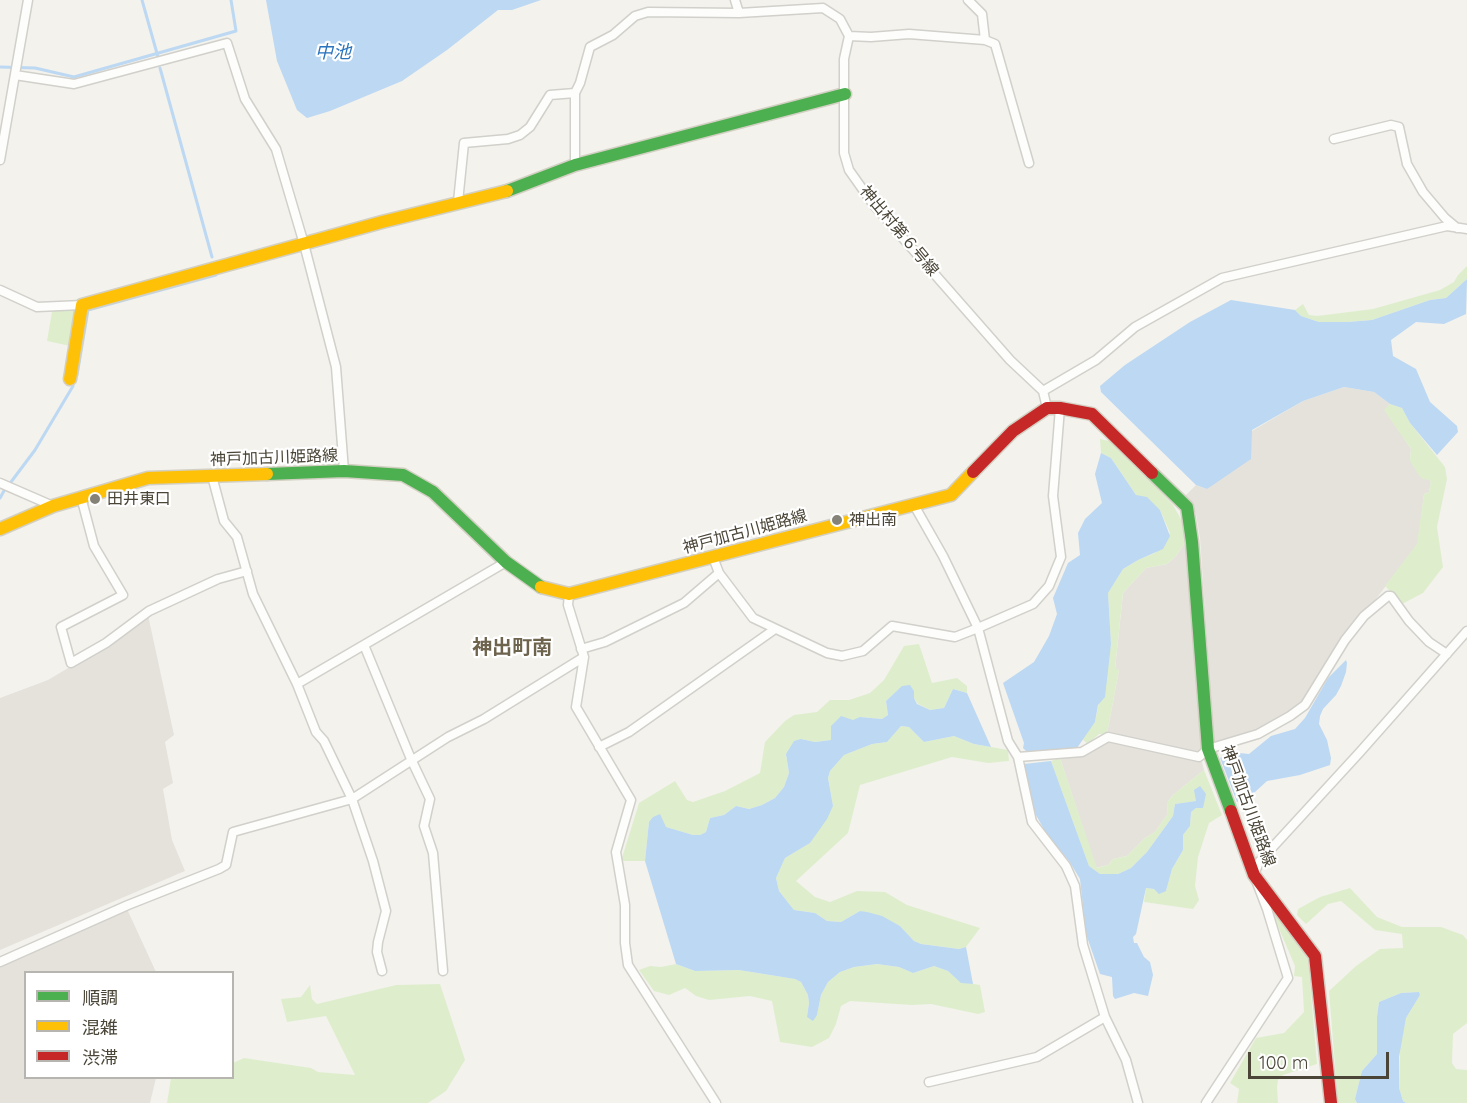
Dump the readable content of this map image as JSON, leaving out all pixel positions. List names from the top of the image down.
{
  "streets": {
    "street": ["神出村第６号線", "神戸加古川姫路線"]
  },
  "districts": ["神出町南"],
  "water": ["中池"],
  "places": ["田井東口", "神出南"],
  "legend": ["順調", "混雑", "渋滞"],
  "scale_bar": "100 m"
}
